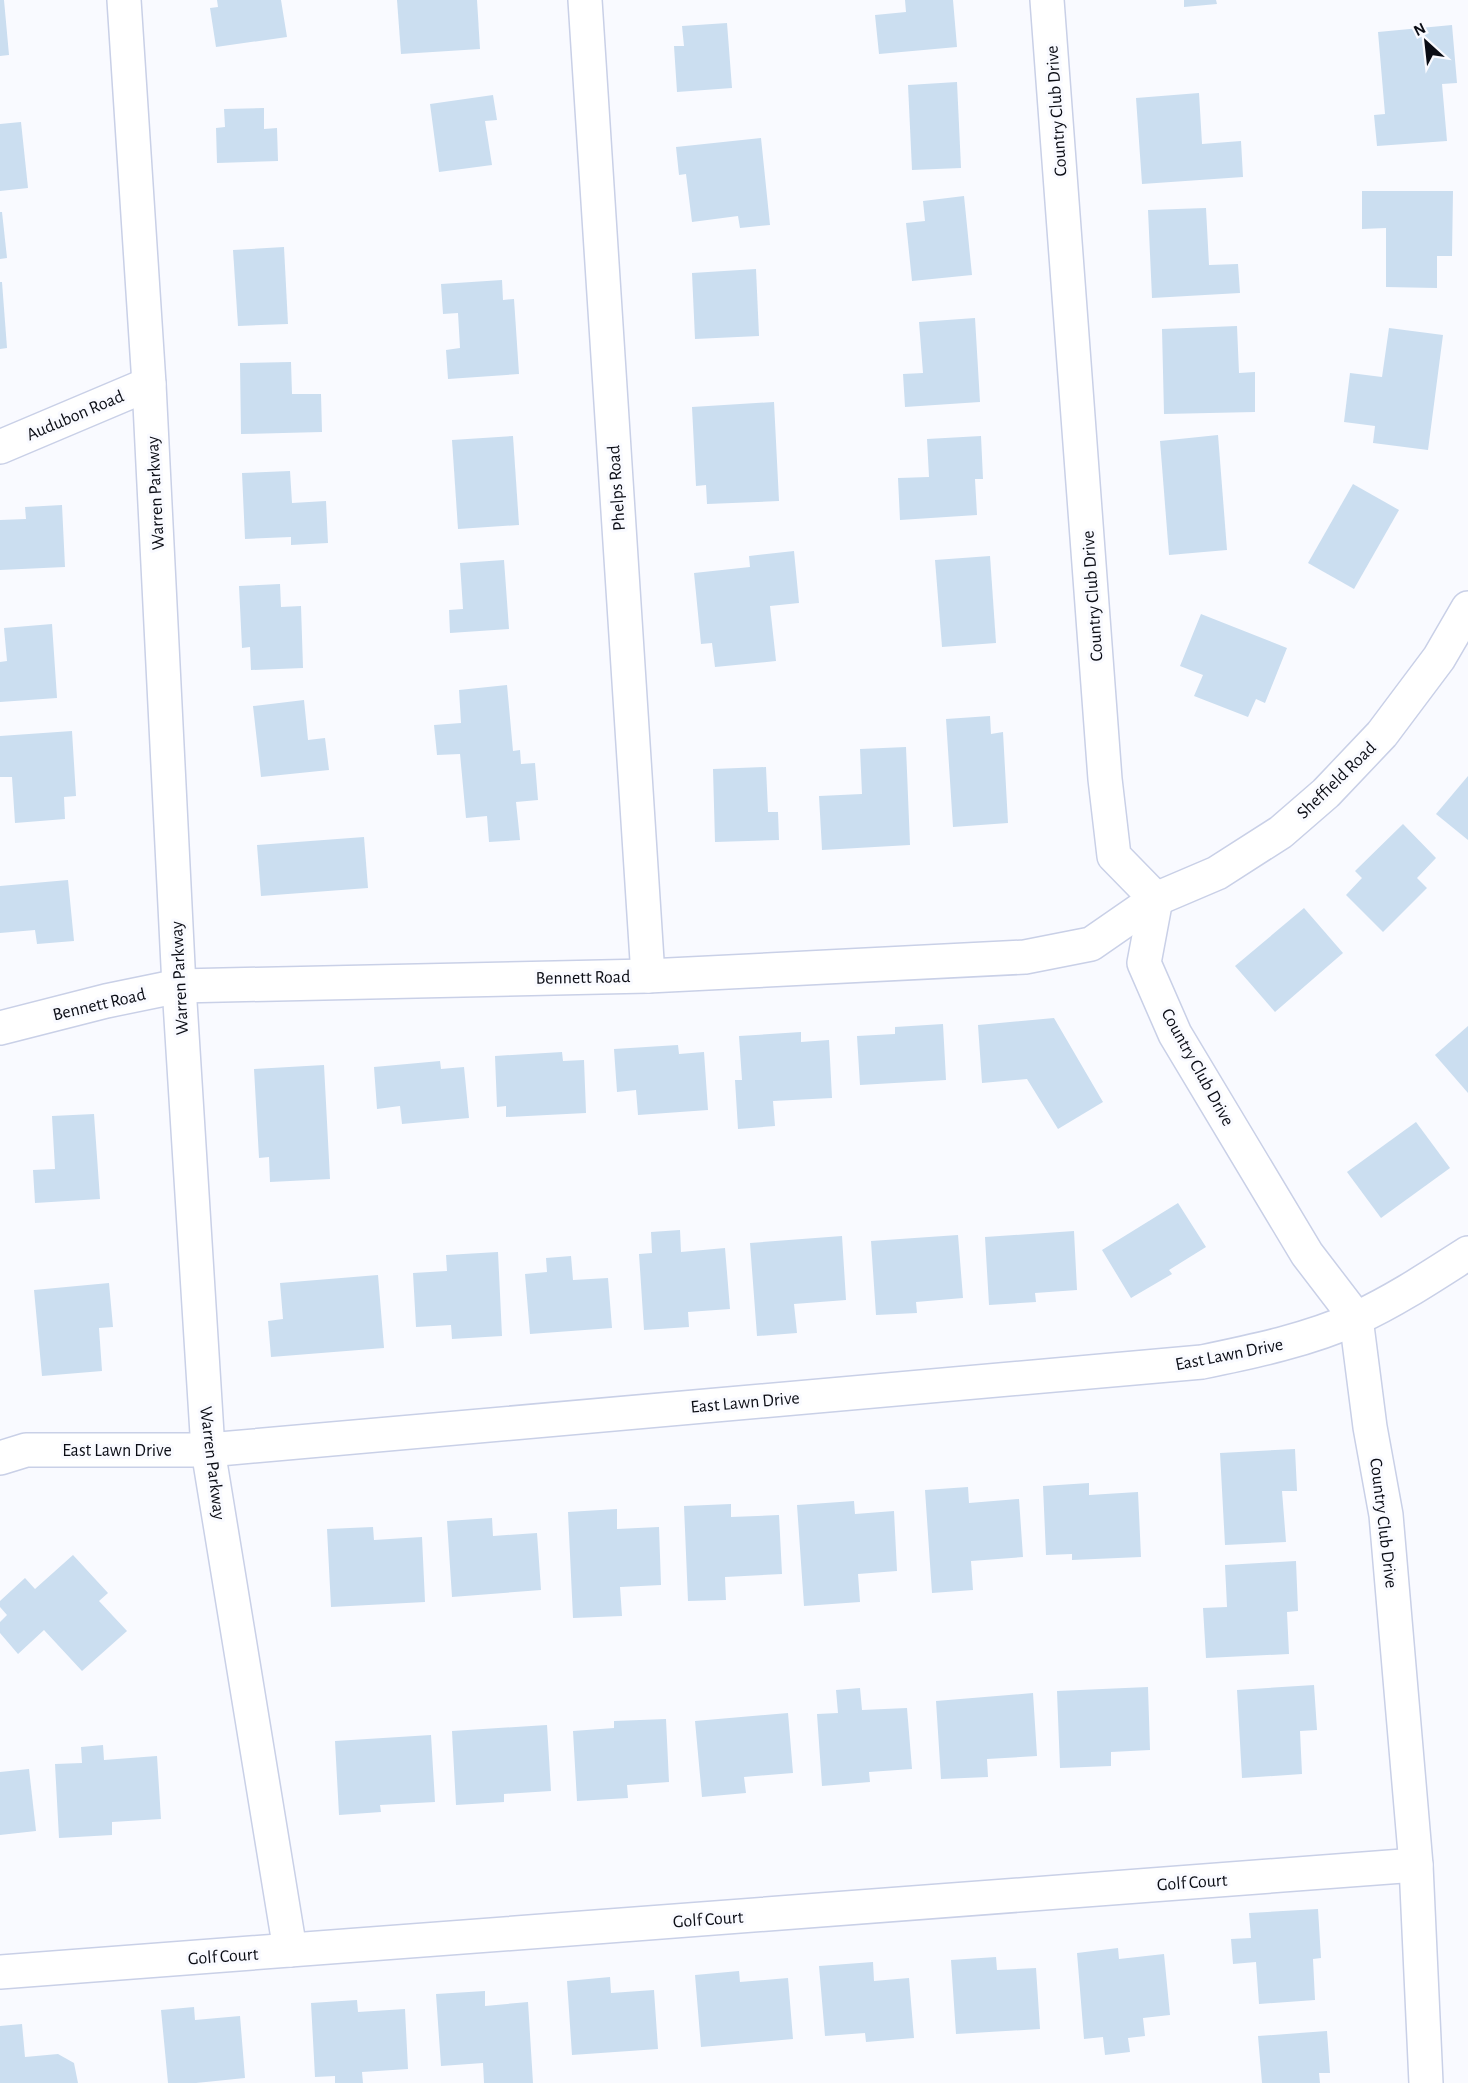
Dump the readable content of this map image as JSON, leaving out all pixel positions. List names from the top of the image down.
{
  "streets": {
    "street": [
      "Country Club Drive",
      "Audubon Road",
      "Phelps Road",
      "Warren Parkway",
      "Sheffield Road",
      "Bennett Road",
      "East Lawn Drive",
      "Golf Court"
    ]
  },
  "crossings": [
    ["Country Club Drive", "Sheffield Road"],
    ["Country Club Drive", "Bennett Road"],
    ["Country Club Drive", "East Lawn Drive"],
    ["Country Club Drive", "Golf Court"],
    ["Audubon Road", "Warren Parkway"],
    ["Phelps Road", "Bennett Road"],
    ["Warren Parkway", "Bennett Road"],
    ["Warren Parkway", "East Lawn Drive"],
    ["Warren Parkway", "Golf Court"],
    ["Sheffield Road", "Bennett Road"]
  ],
  "north": "top left"
}
